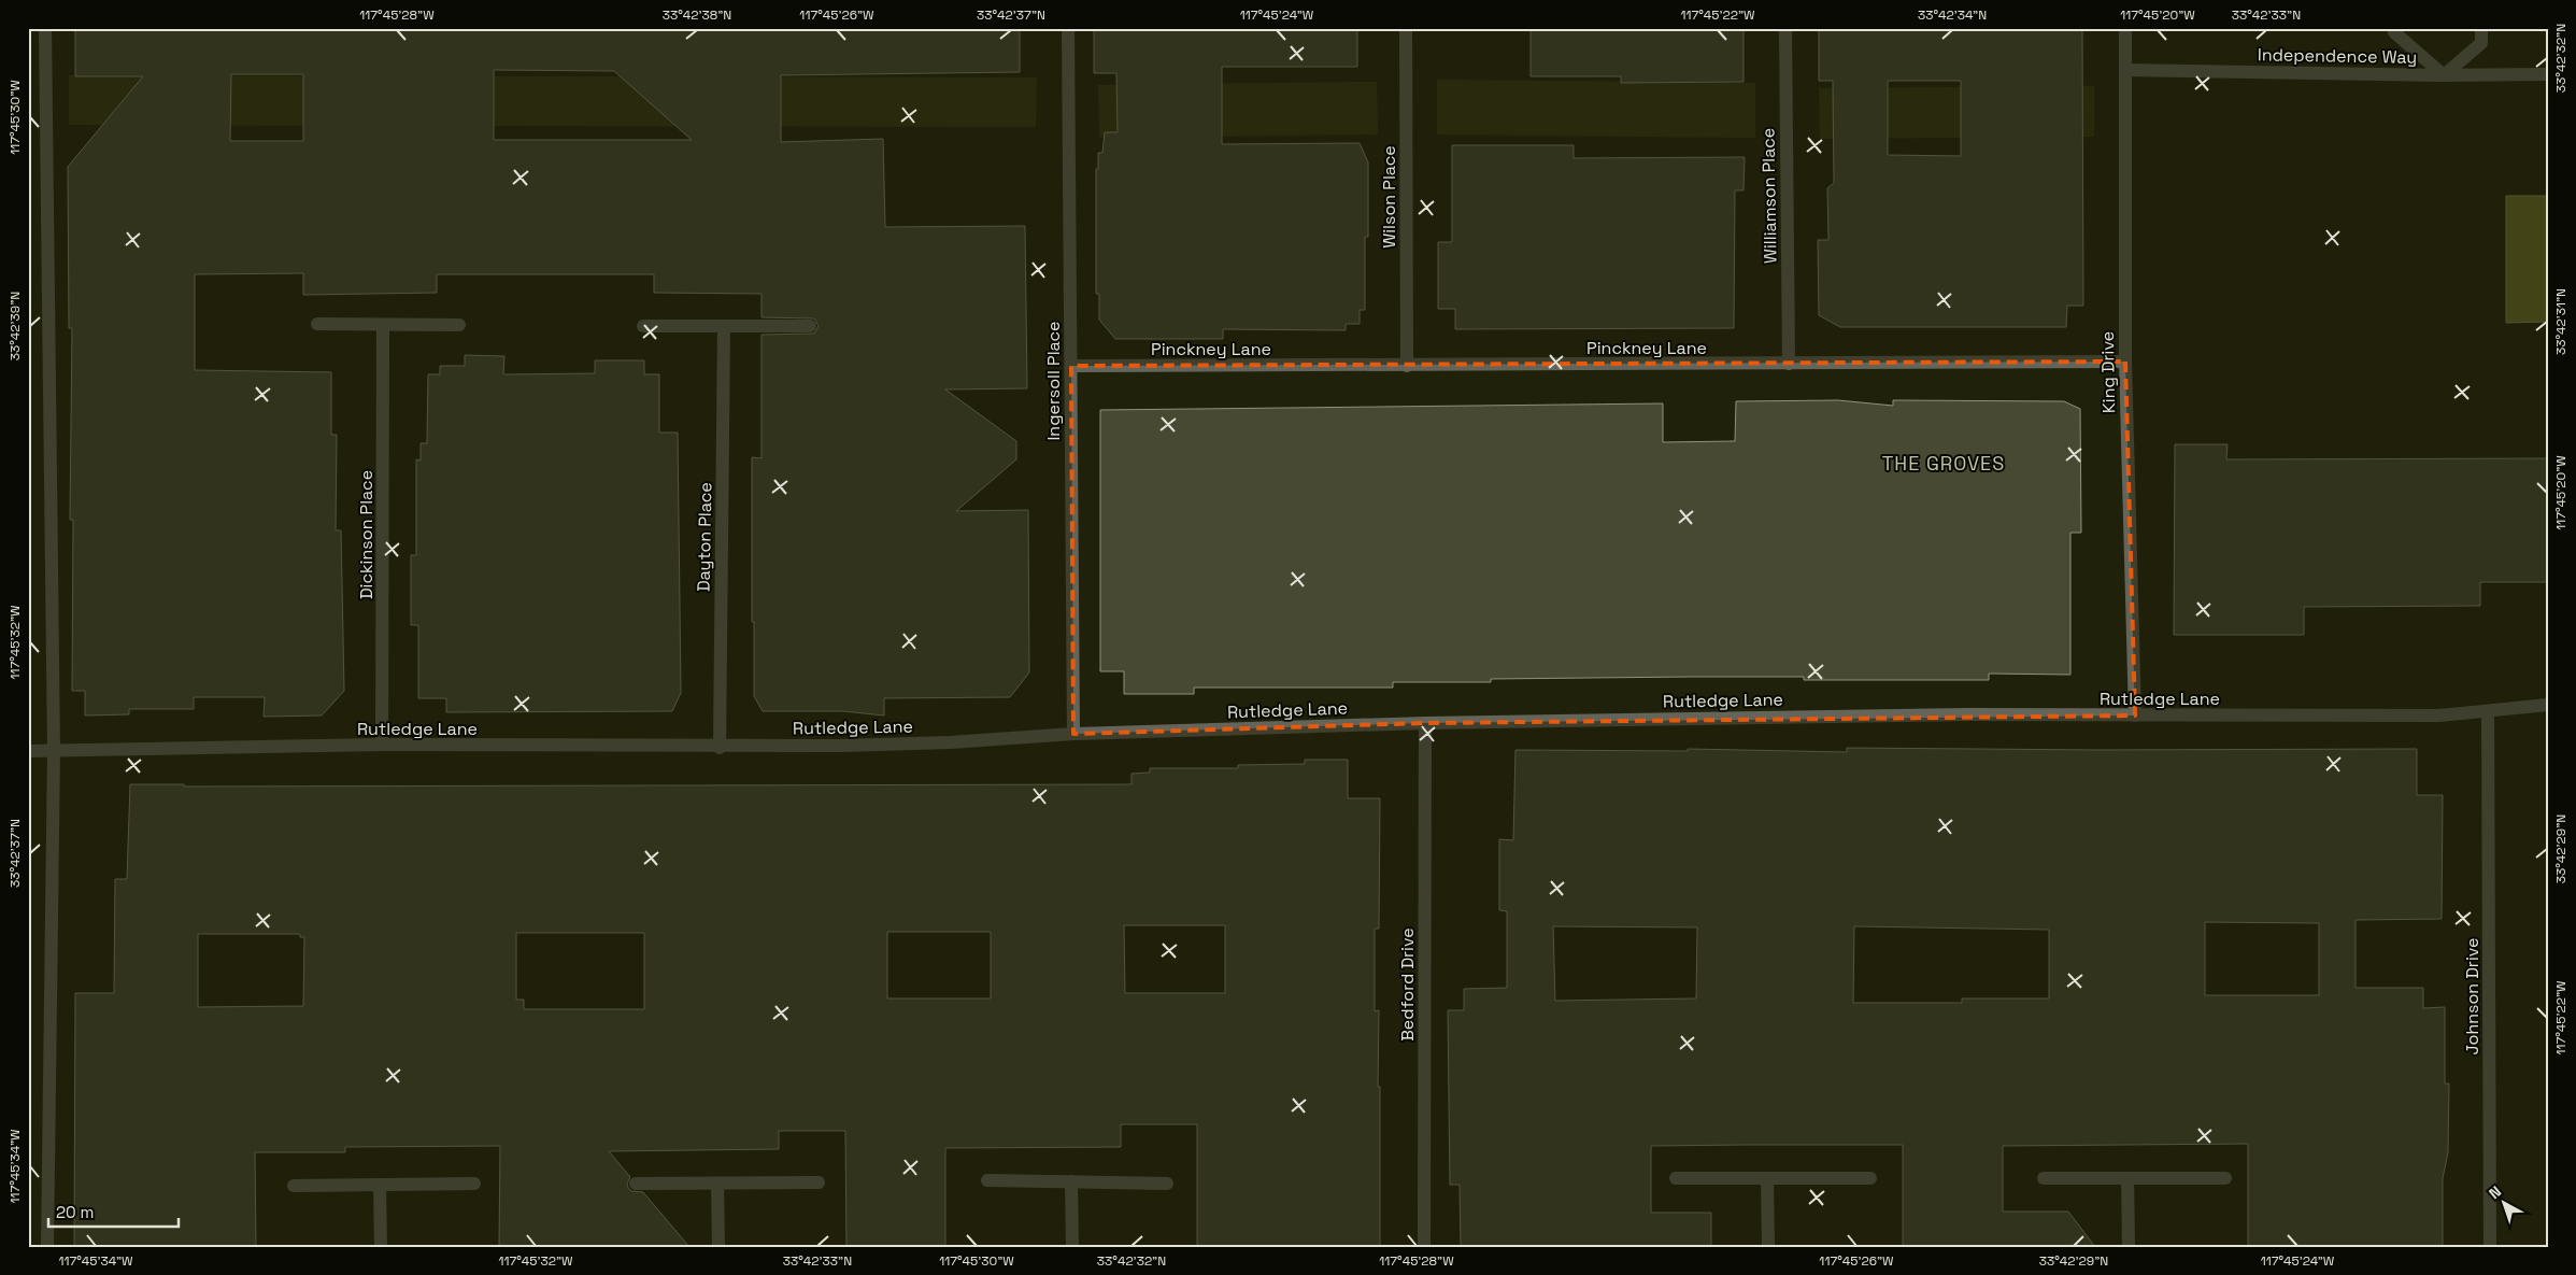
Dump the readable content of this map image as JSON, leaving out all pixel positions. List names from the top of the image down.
{
  "streets": {
    "street": [
      "Independence Way",
      "Williamson Place",
      "Wilson Place",
      "Pinckney Lane",
      "King Drive",
      "Ingersoll Place",
      "Dickinson Place",
      "Dayton Place",
      "Rutledge Lane",
      "Bedford Drive",
      "Johnson Drive"
    ]
  },
  "crossings": [
    ["Independence Way", "King Drive"],
    ["Williamson Place", "Pinckney Lane"],
    ["Wilson Place", "Pinckney Lane"],
    ["Pinckney Lane", "King Drive"],
    ["Pinckney Lane", "Ingersoll Place"],
    ["King Drive", "Rutledge Lane"],
    ["Ingersoll Place", "Rutledge Lane"],
    ["Dickinson Place", "Rutledge Lane"],
    ["Dayton Place", "Rutledge Lane"],
    ["Rutledge Lane", "Bedford Drive"],
    ["Rutledge Lane", "Johnson Drive"]
  ],
  "districts": ["THE GROVES"],
  "scale_bar": "20 m",
  "north": "top left",
  "coordinates": [
    "117°45'28\"W",
    "33°42'38\"N",
    "117°45'26\"W",
    "33°42'37\"N",
    "117°45'24\"W",
    "117°45'22\"W",
    "33°42'34\"N",
    "117°45'20\"W",
    "33°42'33\"N",
    "33°42'32\"N",
    "117°45'30\"W",
    "33°42'31\"N",
    "33°42'39\"N",
    "117°45'32\"W",
    "33°42'29\"N",
    "117°45'34\"W"
  ]
}
